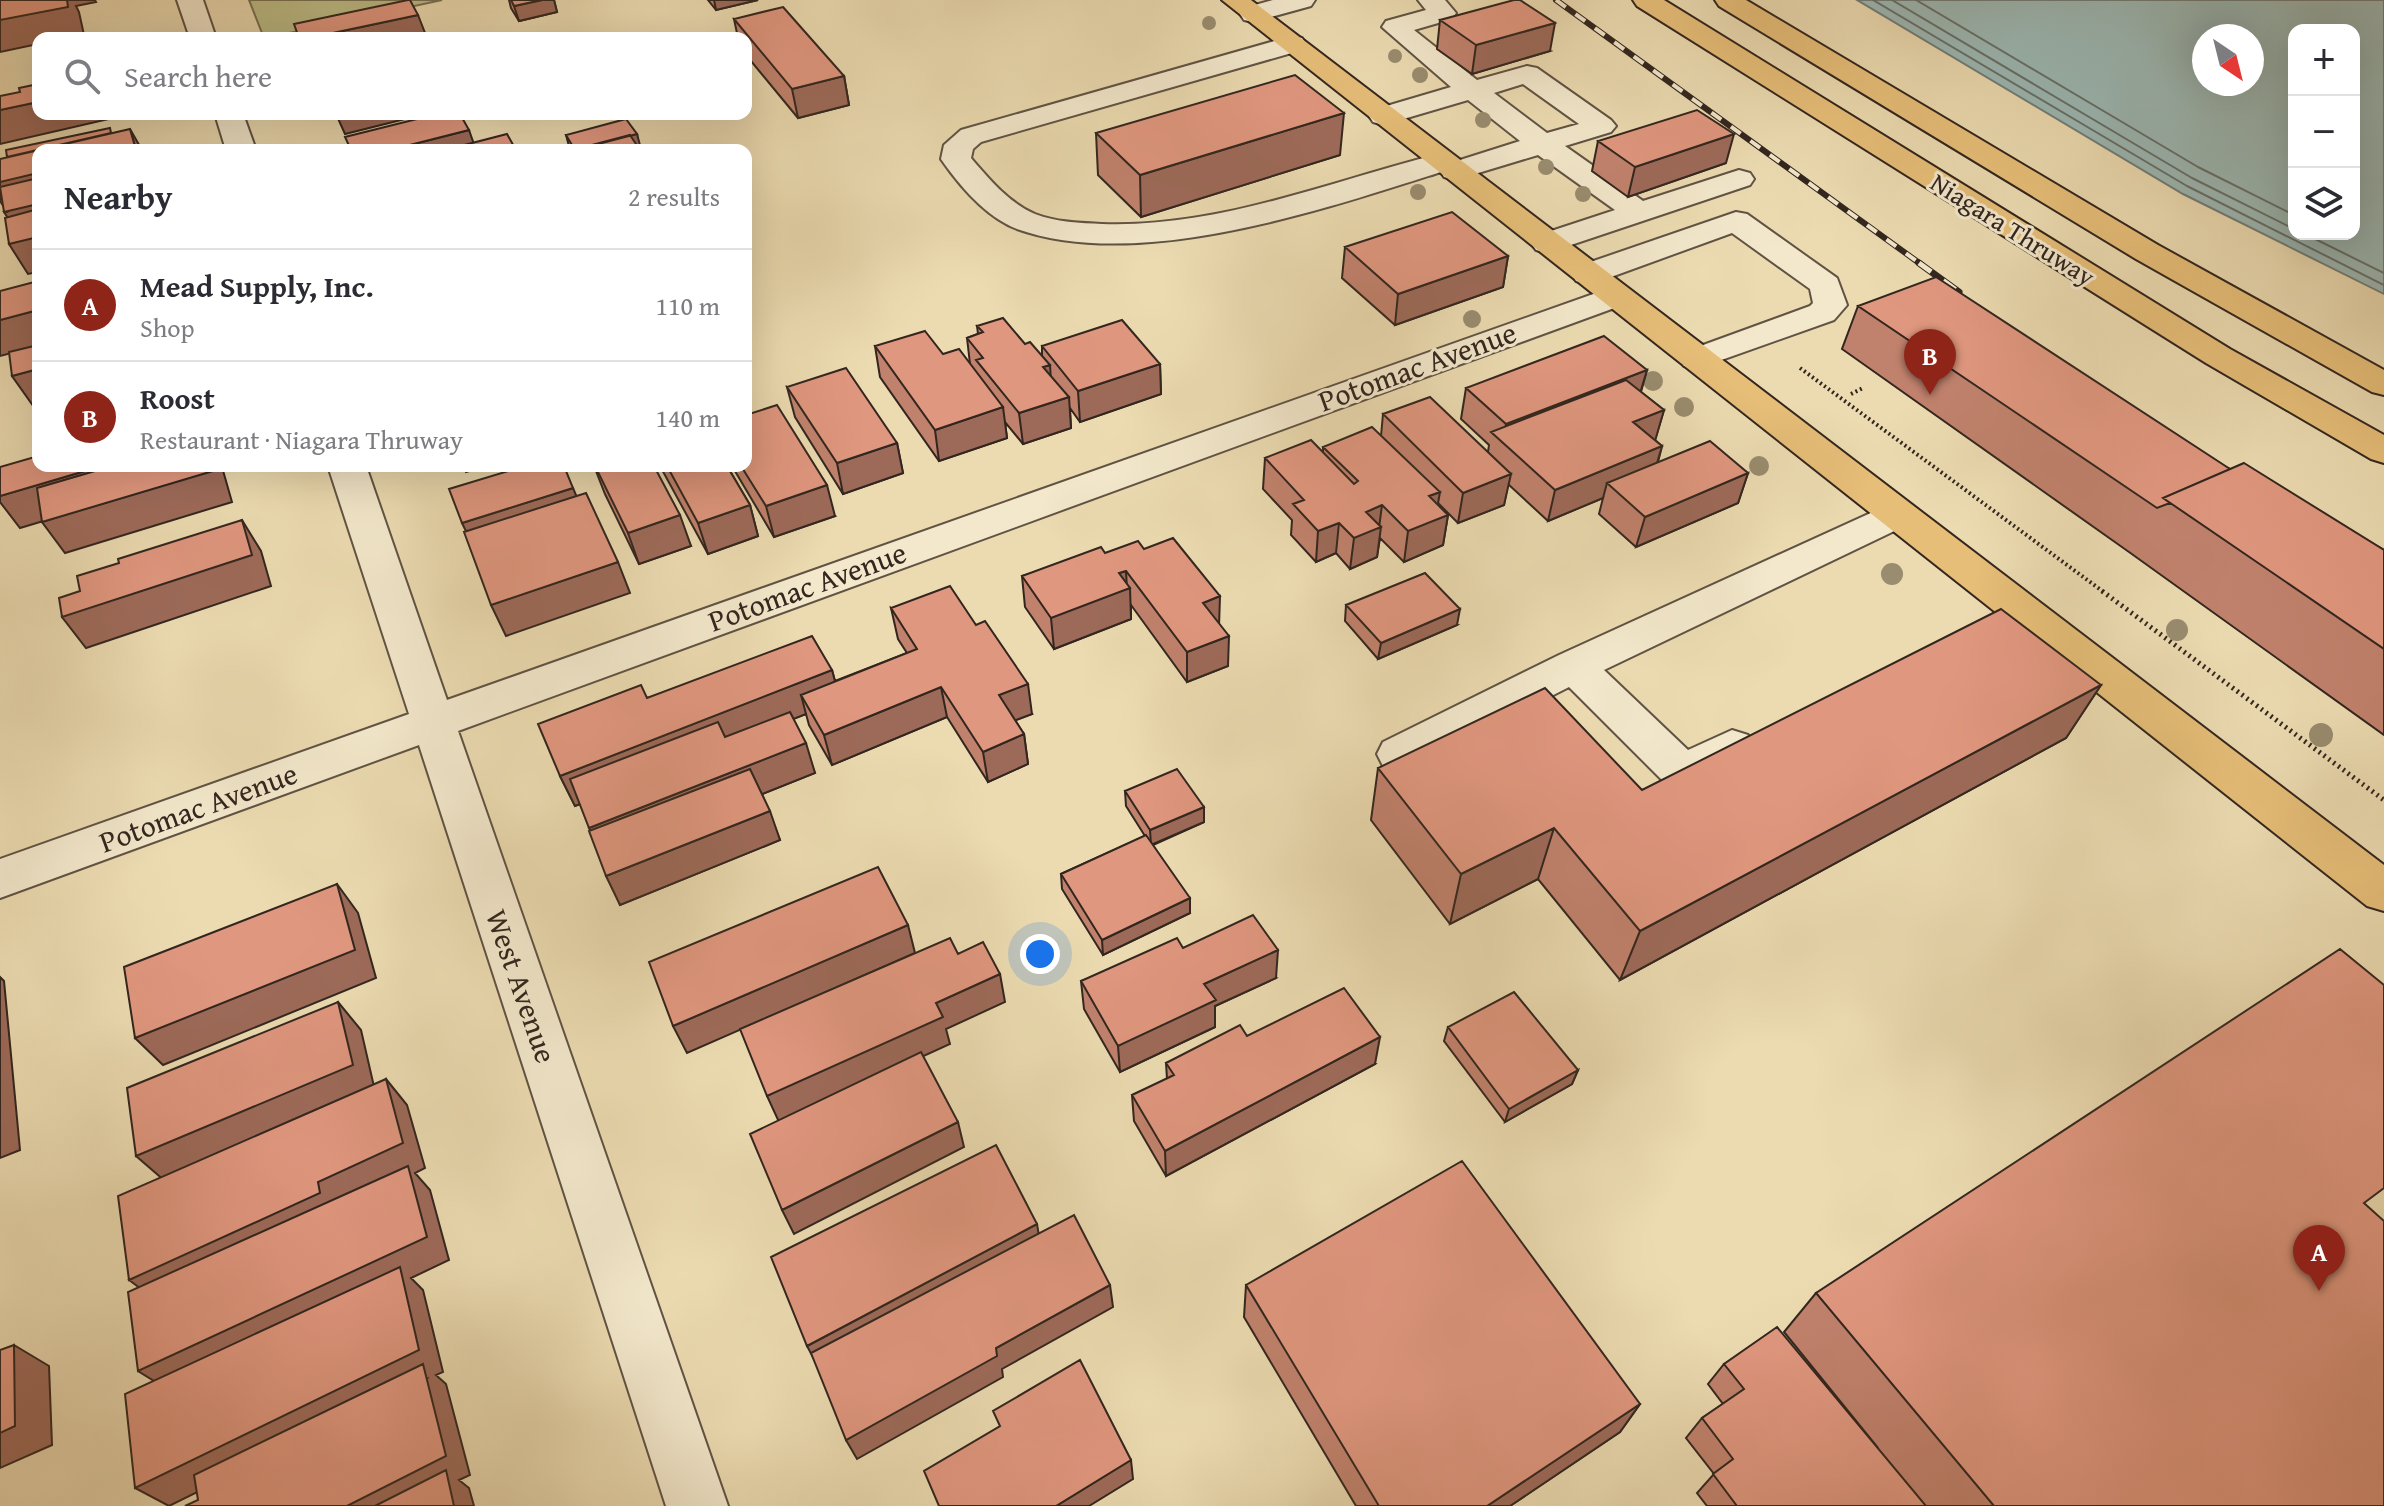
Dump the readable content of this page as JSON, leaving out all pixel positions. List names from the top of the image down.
{
  "streets": {
    "main road": ["Niagara Thruway"],
    "street": ["Potomac Avenue", "West Avenue"]
  },
  "crossings": [
    ["Potomac Avenue", "West Avenue"]
  ],
  "north": "bottom right",
  "page": {
    "map_buttons": ["+", "−"],
    "search": "Search here",
    "heading": ["Nearby", "2 results"],
    "list": [
      {
        "mark": "A",
        "name": "Mead Supply, Inc.",
        "note": "Shop",
        "value": "110 m"
      },
      {
        "mark": "B",
        "name": "Roost",
        "note": "Restaurant · Niagara Thruway",
        "value": "140 m"
      }
    ],
    "pins": ["B", "A"]
  }
}
